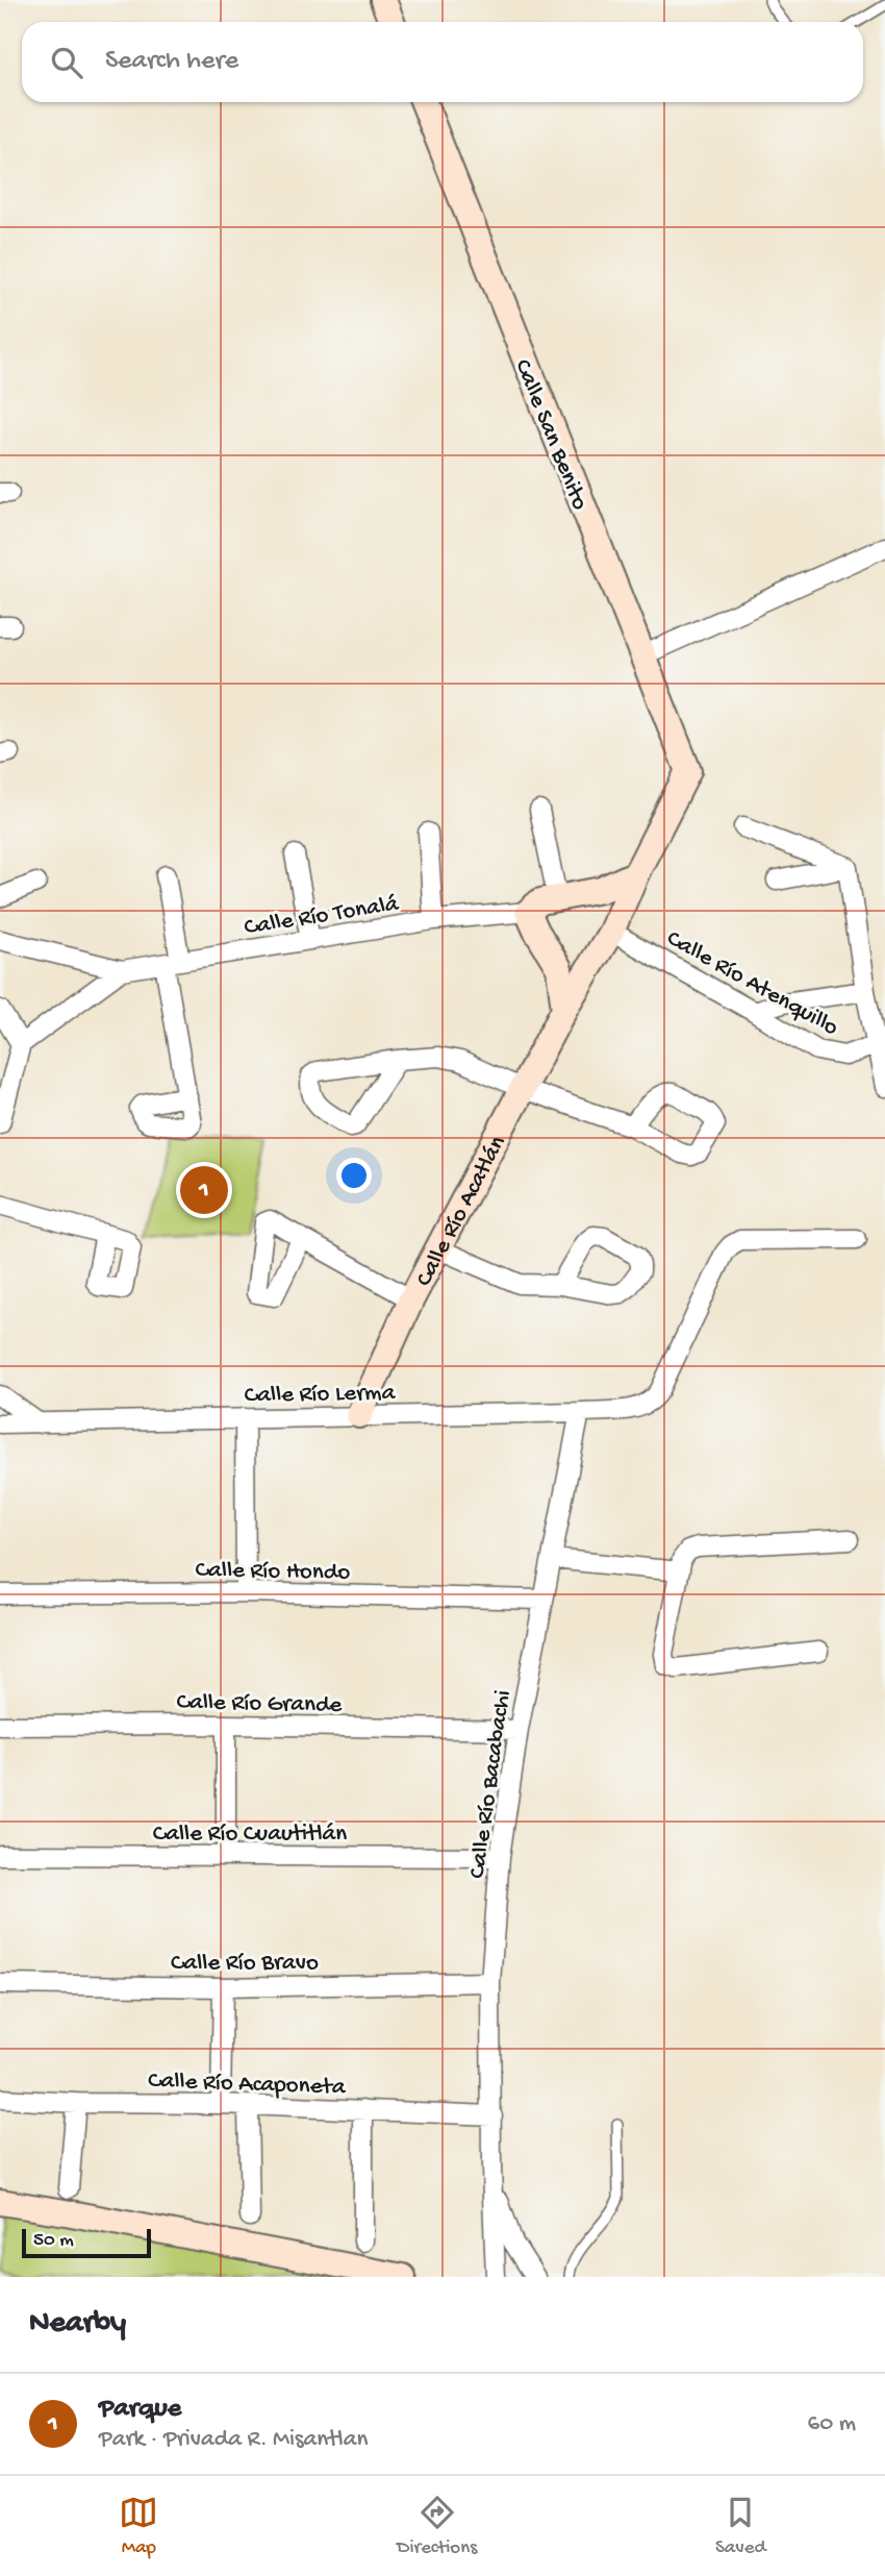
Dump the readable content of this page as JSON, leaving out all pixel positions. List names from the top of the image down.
{
  "streets": {
    "street": [
      "Calle San Benito",
      "Calle Río Tonalá",
      "Calle Río Atenquillo",
      "Calle Río Acatlán",
      "Calle Río Lerma",
      "Calle Río Hondo",
      "Calle Río Grande",
      "Calle Río Bacabachi",
      "Calle Río Cuautitlán",
      "Calle Río Bravo",
      "Calle Río Acaponeta"
    ]
  },
  "crossings": [
    ["Calle San Benito", "Calle Río Acatlán"],
    ["Calle Río Tonalá", "Calle Río Atenquillo"],
    ["Calle Río Tonalá", "Calle Río Acatlán"],
    ["Calle Río Atenquillo", "Calle Río Acatlán"],
    ["Calle Río Acatlán", "Calle Río Lerma"],
    ["Calle Río Lerma", "Calle Río Bacabachi"],
    ["Calle Río Hondo", "Calle Río Bacabachi"],
    ["Calle Río Grande", "Calle Río Bacabachi"],
    ["Calle Río Bacabachi", "Calle Río Cuautitlán"],
    ["Calle Río Bacabachi", "Calle Río Bravo"],
    ["Calle Río Bacabachi", "Calle Río Acaponeta"]
  ],
  "scale_bar": "50 m",
  "page": {
    "search": "Search here",
    "pins": "1",
    "scale": "50 m",
    "heading": "Nearby",
    "list": [
      {
        "mark": "1",
        "name": "Parque",
        "note": "Park · Privada R. Misantlan",
        "value": "60 m"
      }
    ],
    "nav": ["Map", "Directions", "Saved"]
  }
}
